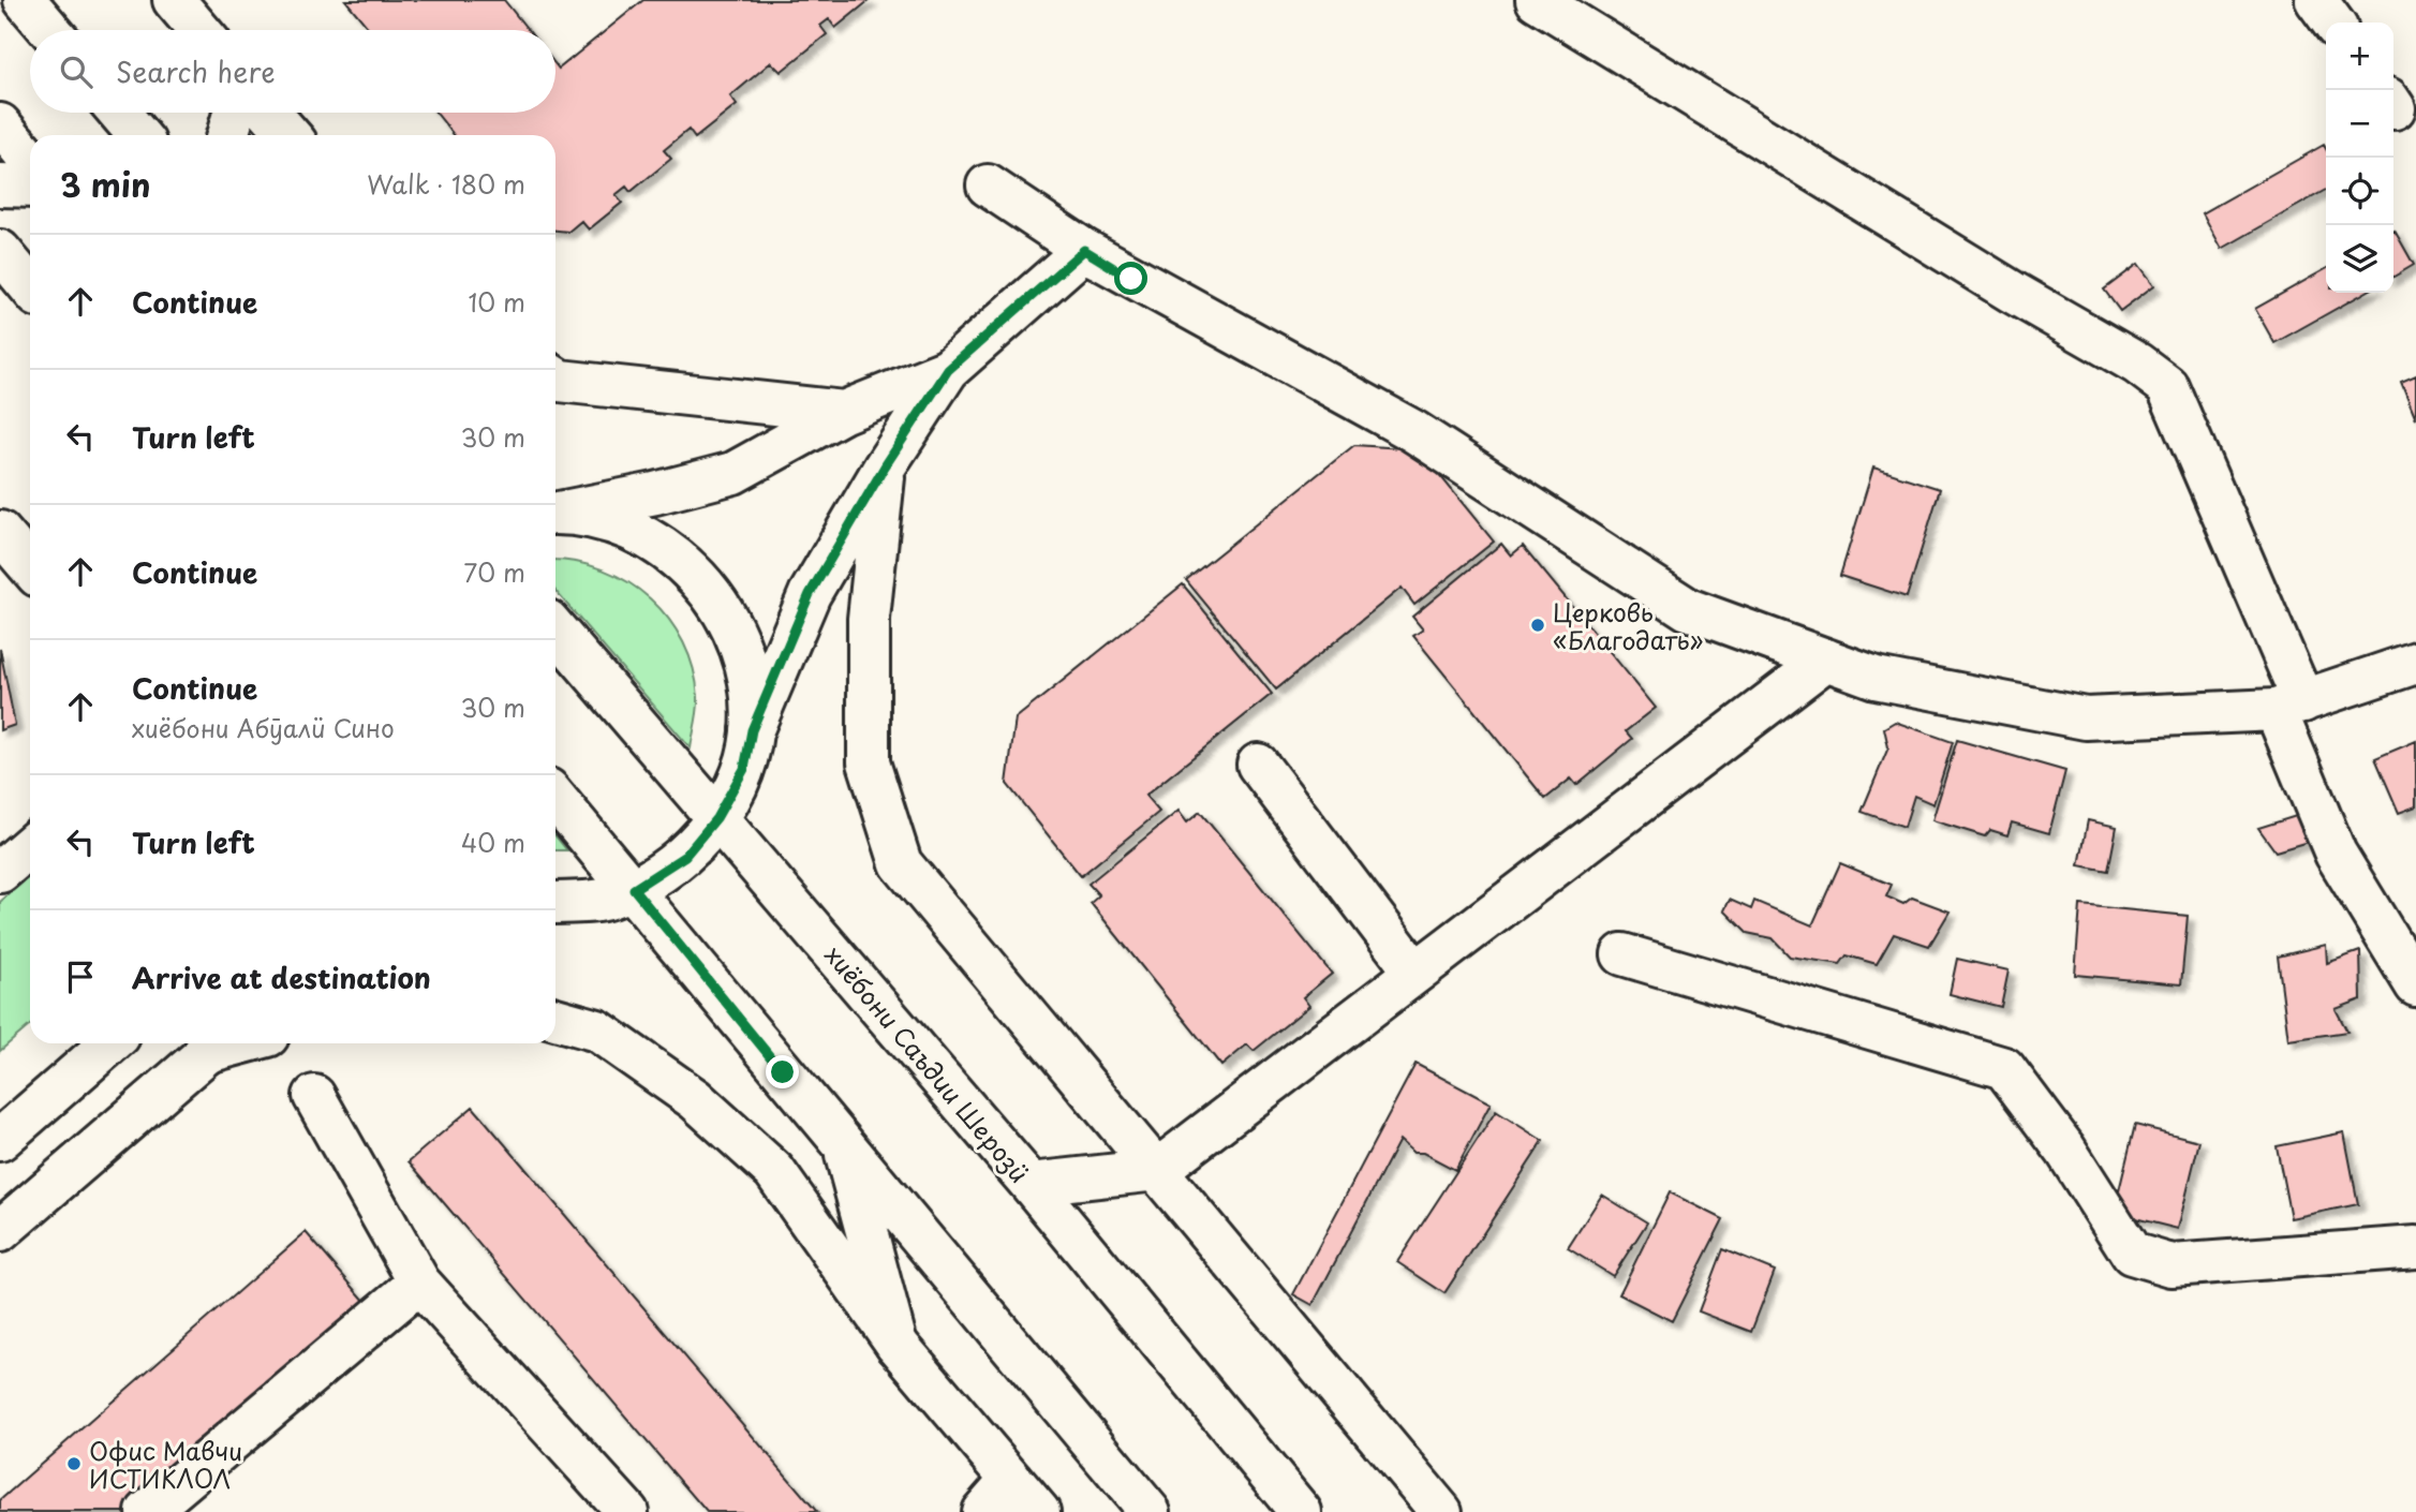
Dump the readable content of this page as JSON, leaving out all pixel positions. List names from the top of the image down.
{
  "streets": {
    "street": ["хиёбони Саъдии Шерозӣ"]
  },
  "places": ["Церковь «Благодать»", "Офис Мавчи ИСТИКЛОЛ"],
  "page": {
    "map_buttons": ["+", "−"],
    "search": "Search here",
    "heading": ["3 min", "Walk · 180 m"],
    "list": [
      ["Continue", "10 m"],
      ["Turn left", "30 m"],
      ["Continue", "70 m"],
      ["Continue", "хиёбони Абӯалӣ Сино", "30 m"],
      ["Turn left", "40 m"],
      "Arrive at destination"
    ]
  }
}
